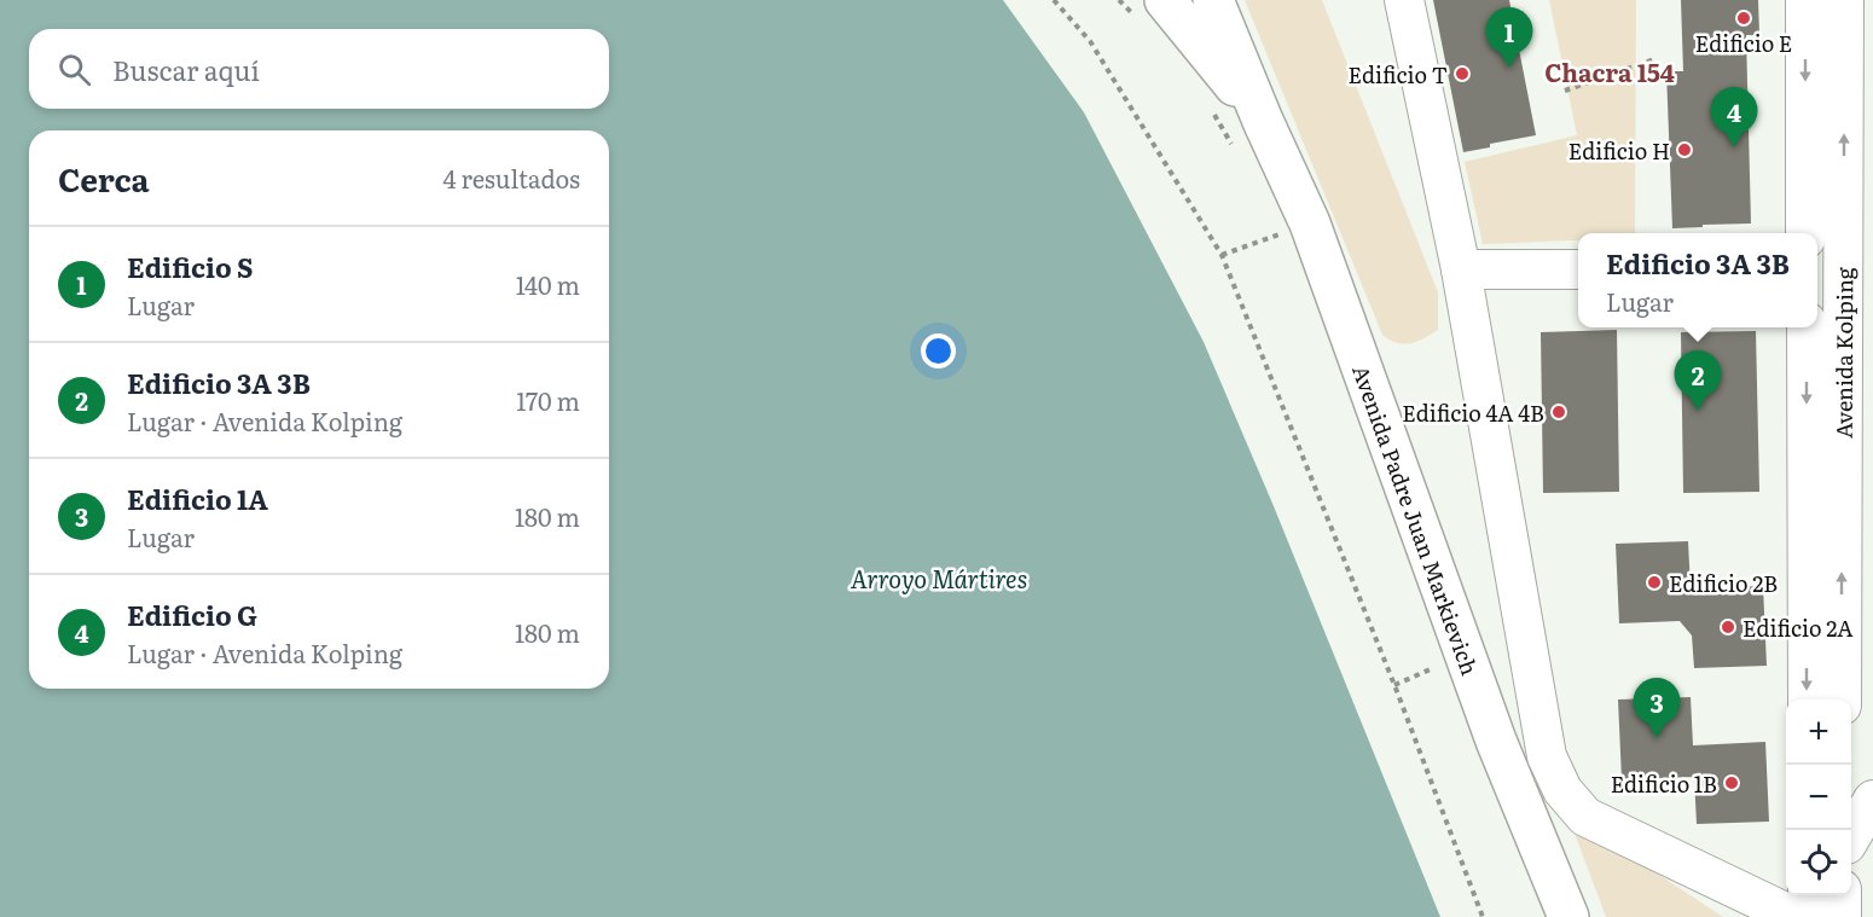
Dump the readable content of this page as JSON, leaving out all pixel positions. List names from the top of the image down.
{
  "streets": {
    "main road": ["Avenida Padre Juan Markievich"],
    "street": ["Avenida Kolping"]
  },
  "districts": ["Chacra 154"],
  "water": ["Arroyo Mártires"],
  "places": [
    "Edificio E",
    "Edificio T",
    "Edificio H",
    "Edificio 4A 4B",
    "Edificio 2B",
    "Edificio 2A",
    "Edificio 1B"
  ],
  "page": {
    "pins": [
      "1",
      "4",
      "2",
      "3"
    ],
    "search": "Buscar aquí",
    "heading": ["Cerca", "4 resultados"],
    "list": [
      {
        "mark": "1",
        "name": "Edificio S",
        "note": "Lugar",
        "value": "140 m"
      },
      {
        "mark": "2",
        "name": "Edificio 3A 3B",
        "note": "Lugar · Avenida Kolping",
        "value": "170 m"
      },
      {
        "mark": "3",
        "name": "Edificio 1A",
        "note": "Lugar",
        "value": "180 m"
      },
      {
        "mark": "4",
        "name": "Edificio G",
        "note": "Lugar · Avenida Kolping",
        "value": "180 m"
      }
    ],
    "popup": ["Edificio 3A 3B", "Lugar"],
    "map_buttons": ["+", "−"]
  }
}
